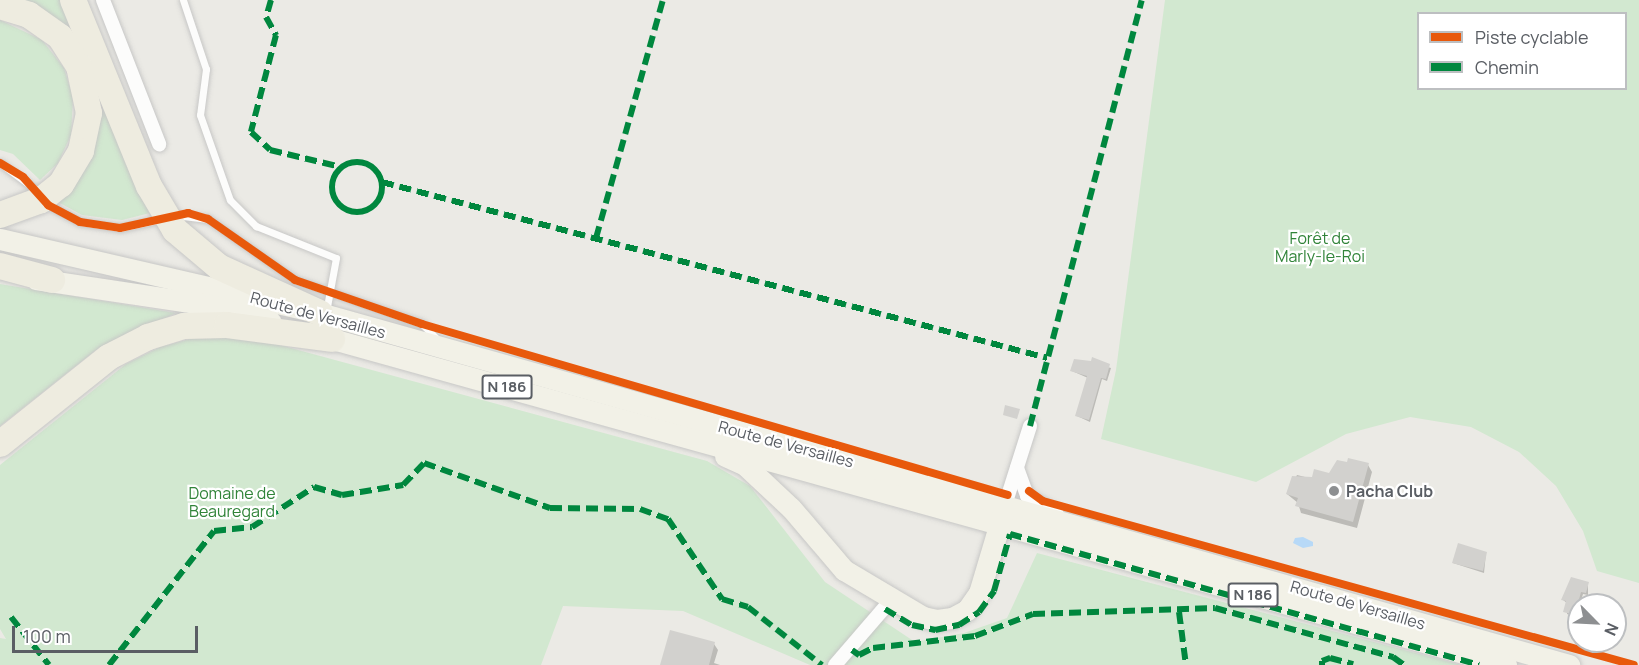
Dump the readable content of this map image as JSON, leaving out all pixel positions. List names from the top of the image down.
{
  "streets": {
    "highway": ["N 186"],
    "main road": ["Route de Versailles"]
  },
  "crossings": [
    ["Route de Versailles", "N 186"]
  ],
  "parks": ["Forêt de Marly-le-Roi", "Domaine de Beauregard"],
  "places": ["Pacha Club"],
  "legend": ["Piste cyclable", "Chemin"],
  "scale_bar": "100 m",
  "north": "bottom right"
}
